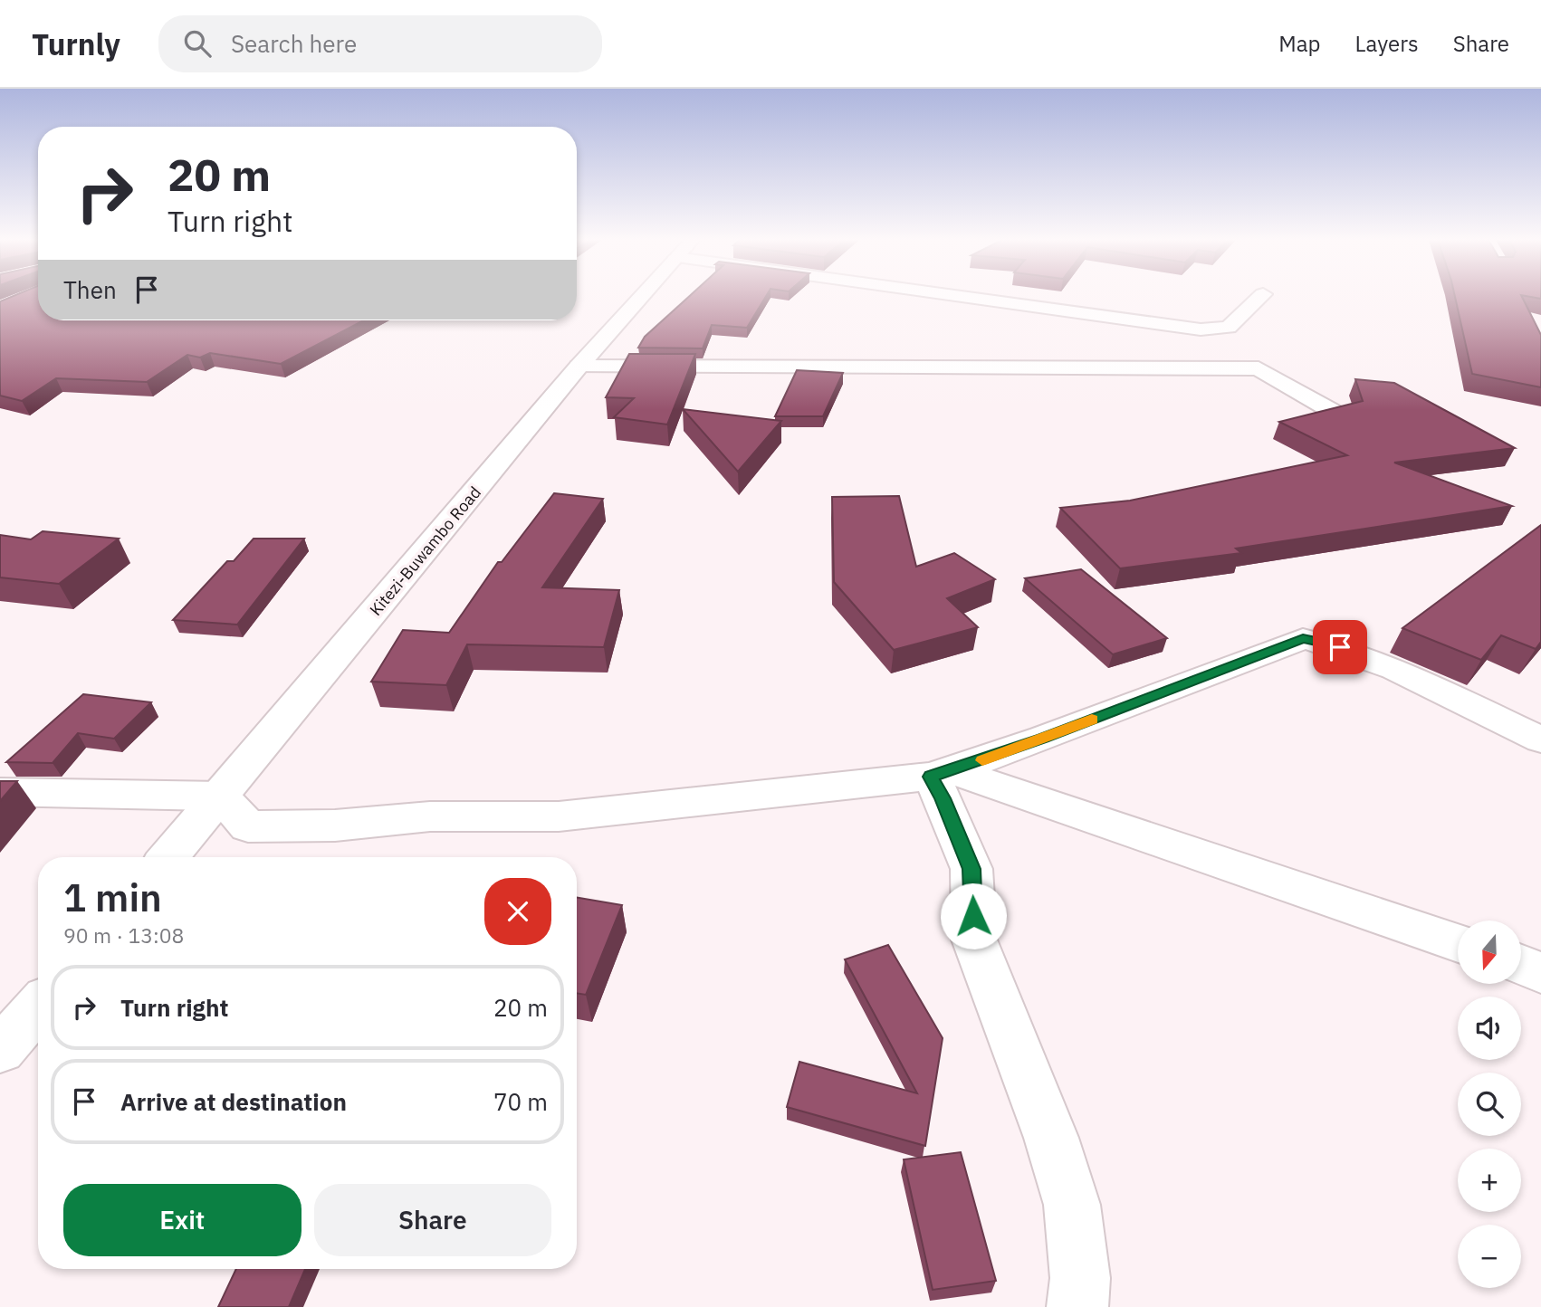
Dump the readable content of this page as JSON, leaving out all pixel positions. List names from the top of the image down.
{
  "streets": {
    "street": ["Kitezi-Buwambo Road"]
  },
  "north": "bottom",
  "page": {
    "header": "Turnly",
    "search": "Search here",
    "nav": ["Map", "Layers", "Share"],
    "turn": ["20 m", "Turn right"],
    "then": "Then",
    "heading": ["1 min", "90 m · 13:08"],
    "map_buttons": ["+", "−"],
    "list": [
      {
        "name": "Turn right",
        "value": "20 m"
      },
      {
        "name": "Arrive at destination",
        "value": "70 m"
      }
    ],
    "buttons": ["Exit", "Share"]
  }
}
